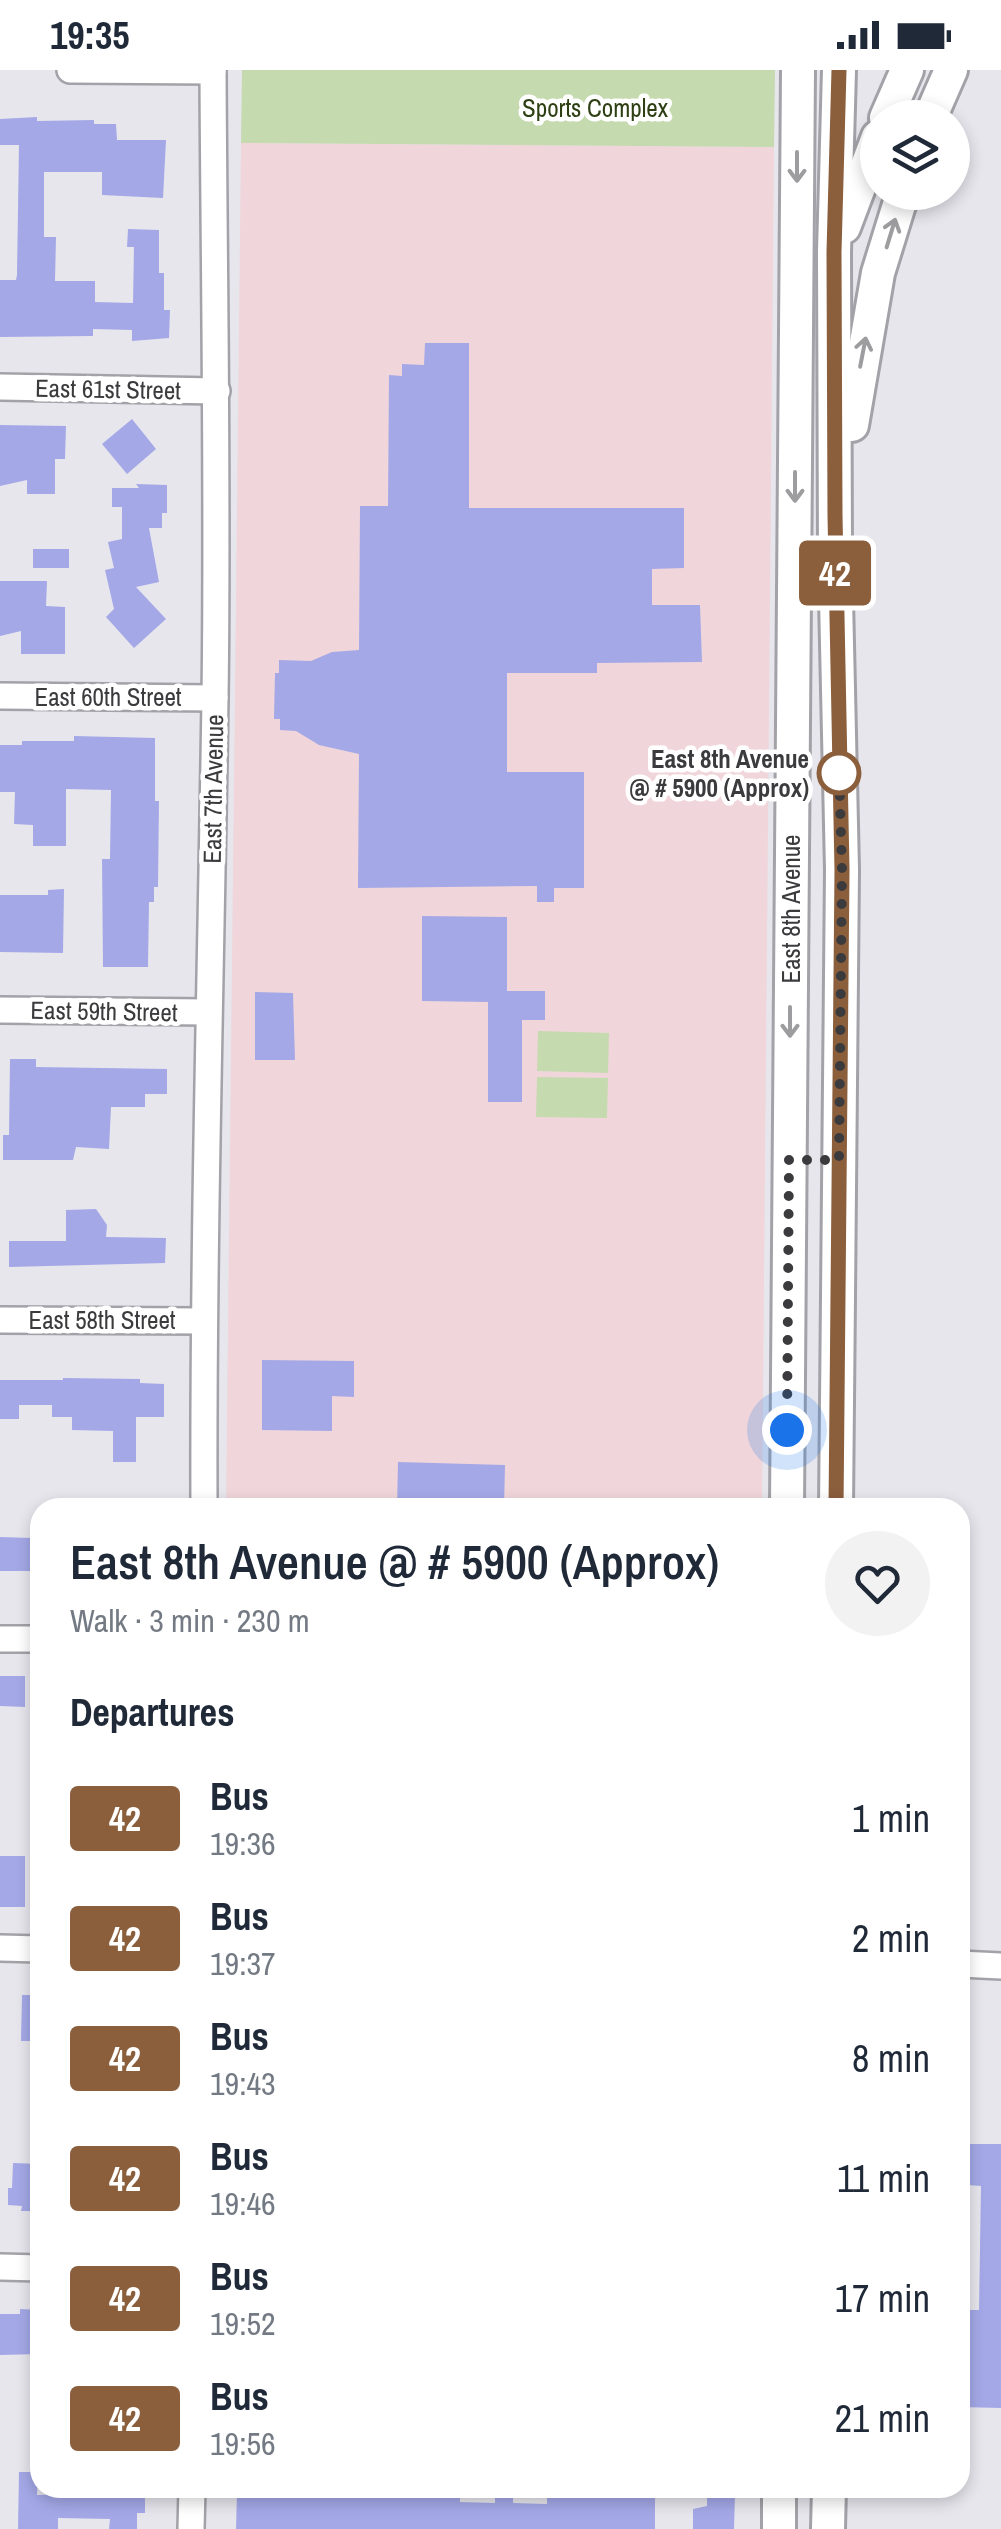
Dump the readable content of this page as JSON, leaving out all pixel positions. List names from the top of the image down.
{
  "streets": {
    "main road": ["East 8th Avenue"],
    "street": [
      "East 61st Street",
      "East 60th Street",
      "East 7th Avenue",
      "East 59th Street",
      "East 58th Street"
    ]
  },
  "crossings": [
    ["East 61st Street", "East 7th Avenue"],
    ["East 60th Street", "East 7th Avenue"],
    ["East 7th Avenue", "East 59th Street"],
    ["East 7th Avenue", "East 58th Street"]
  ],
  "parks": ["Sports Complex"],
  "places": ["East 8th Avenue @ # 5900 (Approx)"],
  "lines": ["bus line 42"],
  "page": {
    "status": "19:35",
    "on_map": "42",
    "heading": [
      ["East 8th Avenue @ # 5900 (Approx)", "Walk · 3 min · 230 m"],
      "Departures"
    ],
    "list": [
      {
        "mark": "42",
        "name": "Bus",
        "note": "19:36",
        "value": "1 min"
      },
      {
        "mark": "42",
        "name": "Bus",
        "note": "19:37",
        "value": "2 min"
      },
      {
        "mark": "42",
        "name": "Bus",
        "note": "19:43",
        "value": "8 min"
      },
      {
        "mark": "42",
        "name": "Bus",
        "note": "19:46",
        "value": "11 min"
      },
      {
        "mark": "42",
        "name": "Bus",
        "note": "19:52",
        "value": "17 min"
      },
      {
        "mark": "42",
        "name": "Bus",
        "note": "19:56",
        "value": "21 min"
      }
    ]
  }
}
